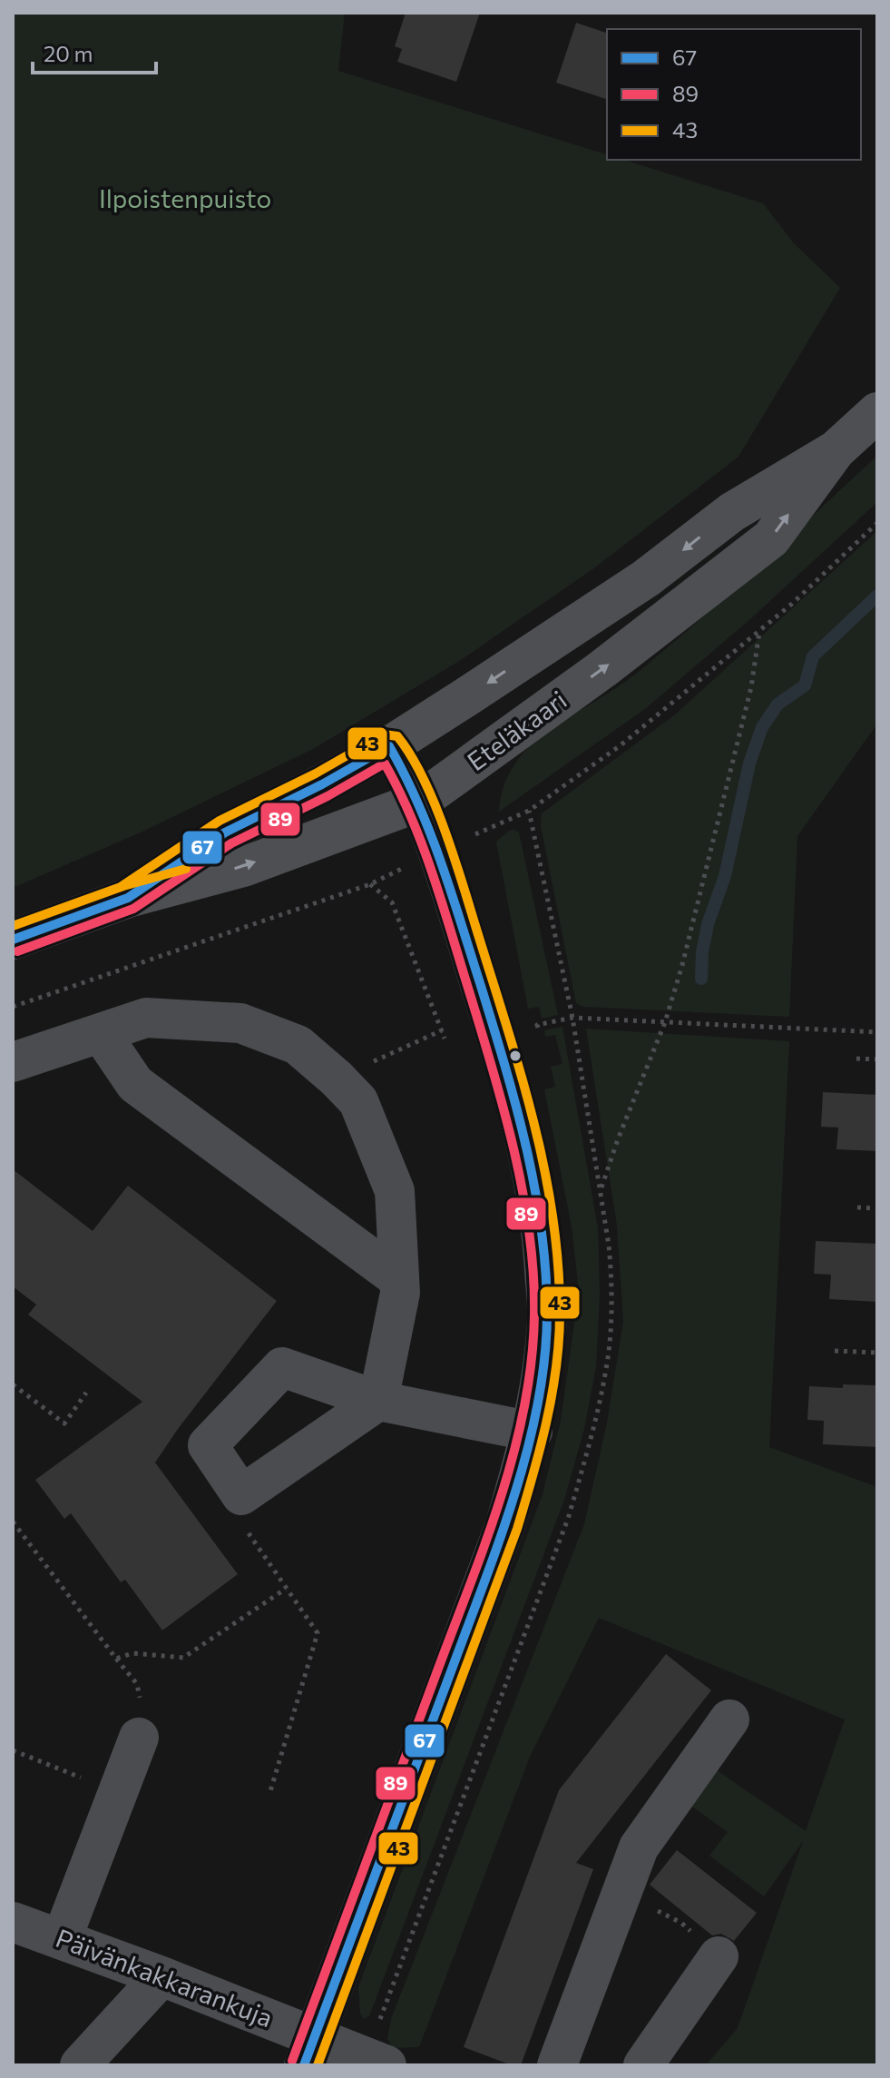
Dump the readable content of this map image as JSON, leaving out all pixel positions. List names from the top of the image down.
{
  "streets": {
    "main road": ["Eteläkaari"],
    "street": ["Päivänkakkarankuja"]
  },
  "parks": ["Ilpoistenpuisto"],
  "lines": ["transit line 43", "transit line 67", "transit line 89"],
  "legend": ["67", "89", "43"],
  "scale_bar": "20 m"
}
